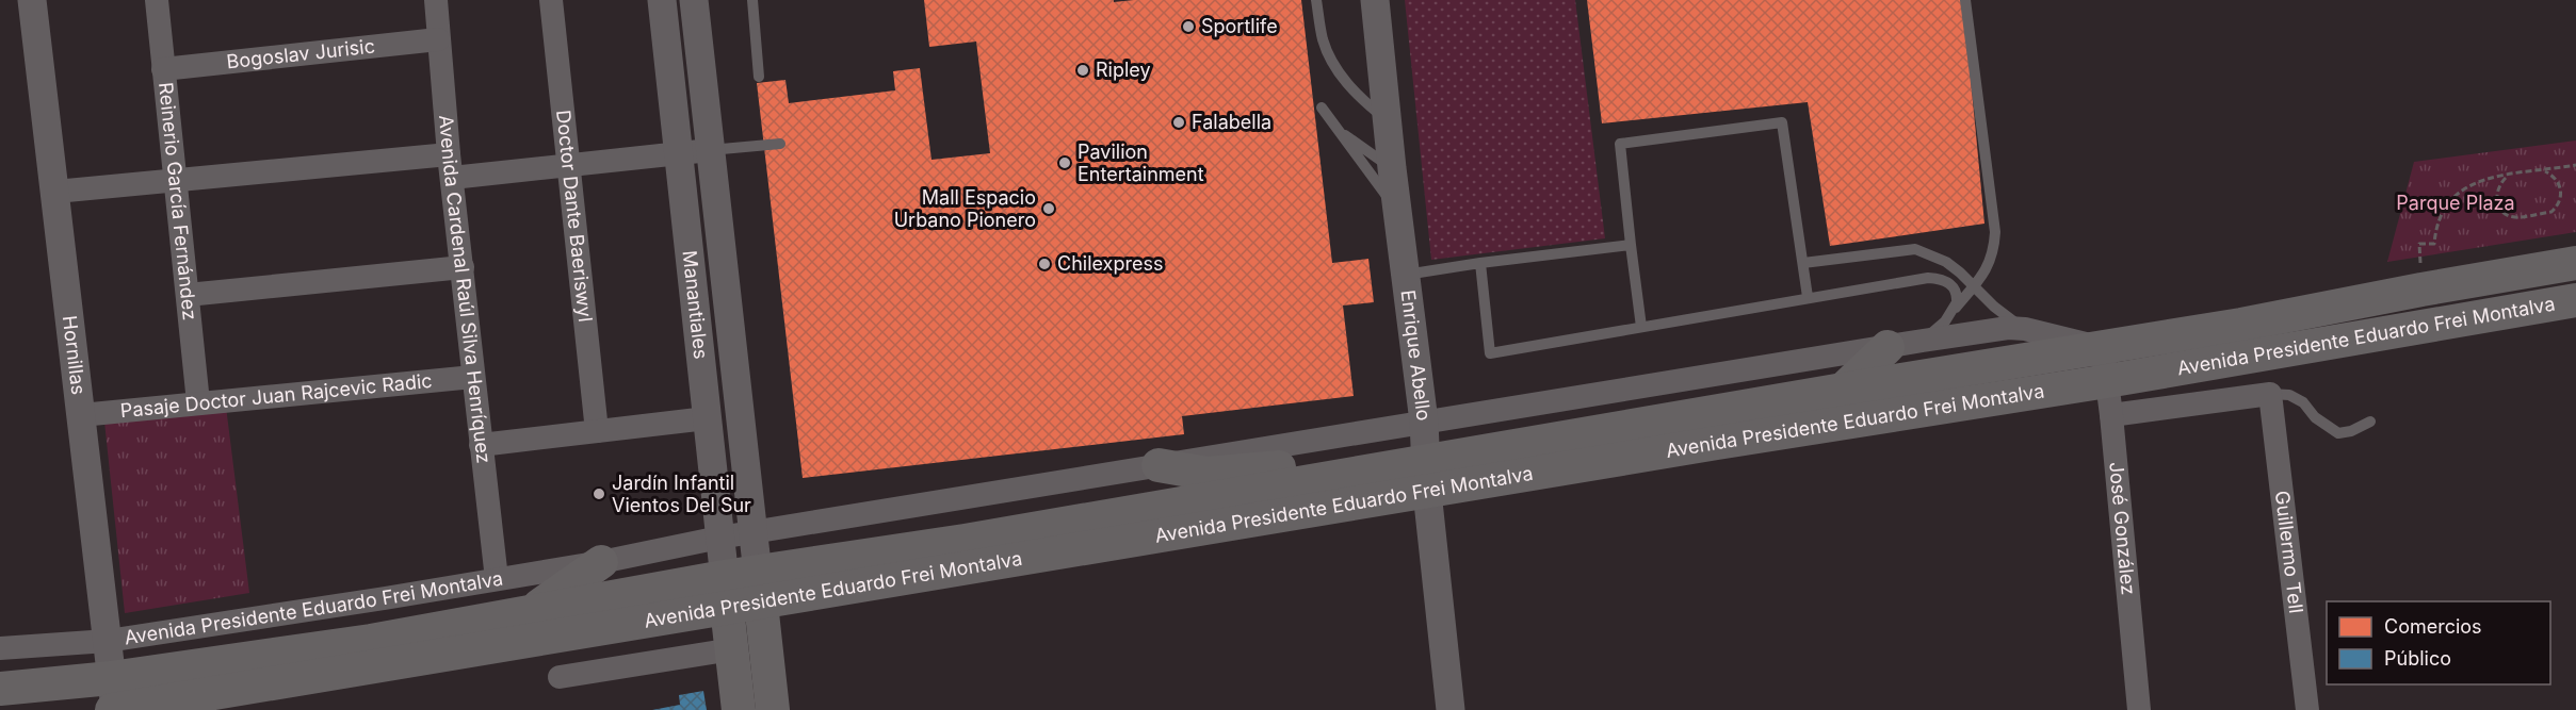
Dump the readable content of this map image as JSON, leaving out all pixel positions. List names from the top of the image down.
{
  "streets": {
    "main road": ["Avenida Presidente Eduardo Frei Montalva"],
    "street": [
      "Bogoslav Jurisic",
      "Reinerio García Fernández",
      "Doctor Dante Baeriswyl",
      "Avenida Cardenal Raúl Silva Henríquez",
      "Manantiales",
      "Hornillas",
      "Enrique Abello",
      "Pasaje Doctor Juan Rajcevic Radic",
      "José González",
      "Guillermo Tell"
    ]
  },
  "crossings": [
    ["Bogoslav Jurisic", "Reinerio García Fernández"],
    ["Bogoslav Jurisic", "Avenida Cardenal Raúl Silva Henríquez"],
    ["Reinerio García Fernández", "Pasaje Doctor Juan Rajcevic Radic"],
    ["Avenida Cardenal Raúl Silva Henríquez", "Avenida Presidente Eduardo Frei Montalva"],
    ["Avenida Cardenal Raúl Silva Henríquez", "Pasaje Doctor Juan Rajcevic Radic"],
    ["Manantiales", "Avenida Presidente Eduardo Frei Montalva"],
    ["Avenida Presidente Eduardo Frei Montalva", "Hornillas"],
    ["Avenida Presidente Eduardo Frei Montalva", "Enrique Abello"],
    ["Avenida Presidente Eduardo Frei Montalva", "José González"],
    ["Hornillas", "Pasaje Doctor Juan Rajcevic Radic"]
  ],
  "parks": ["Parque Plaza"],
  "places": [
    "Sportlife",
    "Ripley",
    "Falabella",
    "Pavilion Entertainment",
    "Mall Espacio Urbano Pionero",
    "Chilexpress",
    "Jardín Infantil Vientos Del Sur"
  ],
  "legend": ["Comercios", "Público"]
}
